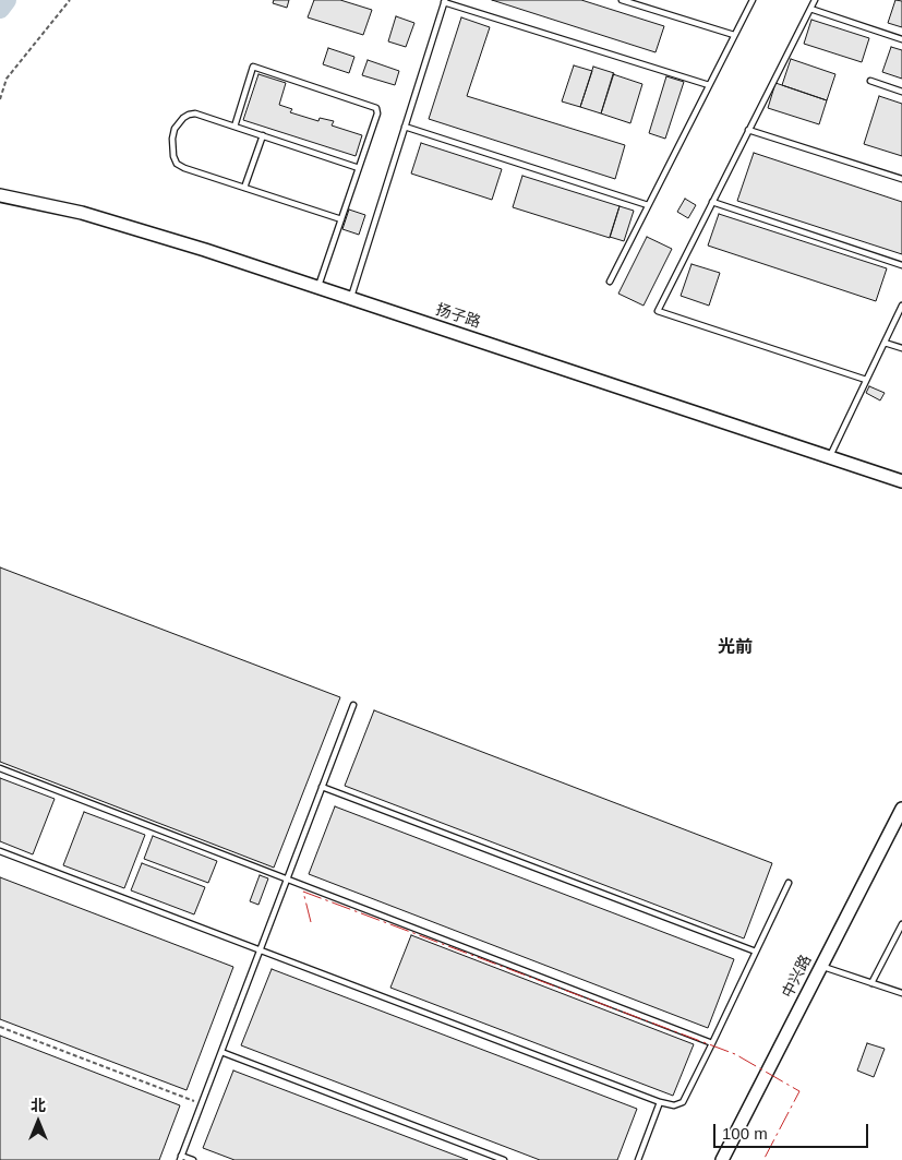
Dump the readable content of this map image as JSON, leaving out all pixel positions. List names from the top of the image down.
{
  "streets": {
    "street": ["扬子路", "中兴路"]
  },
  "districts": ["光前"],
  "scale_bar": "100 m",
  "north": "top"
}
